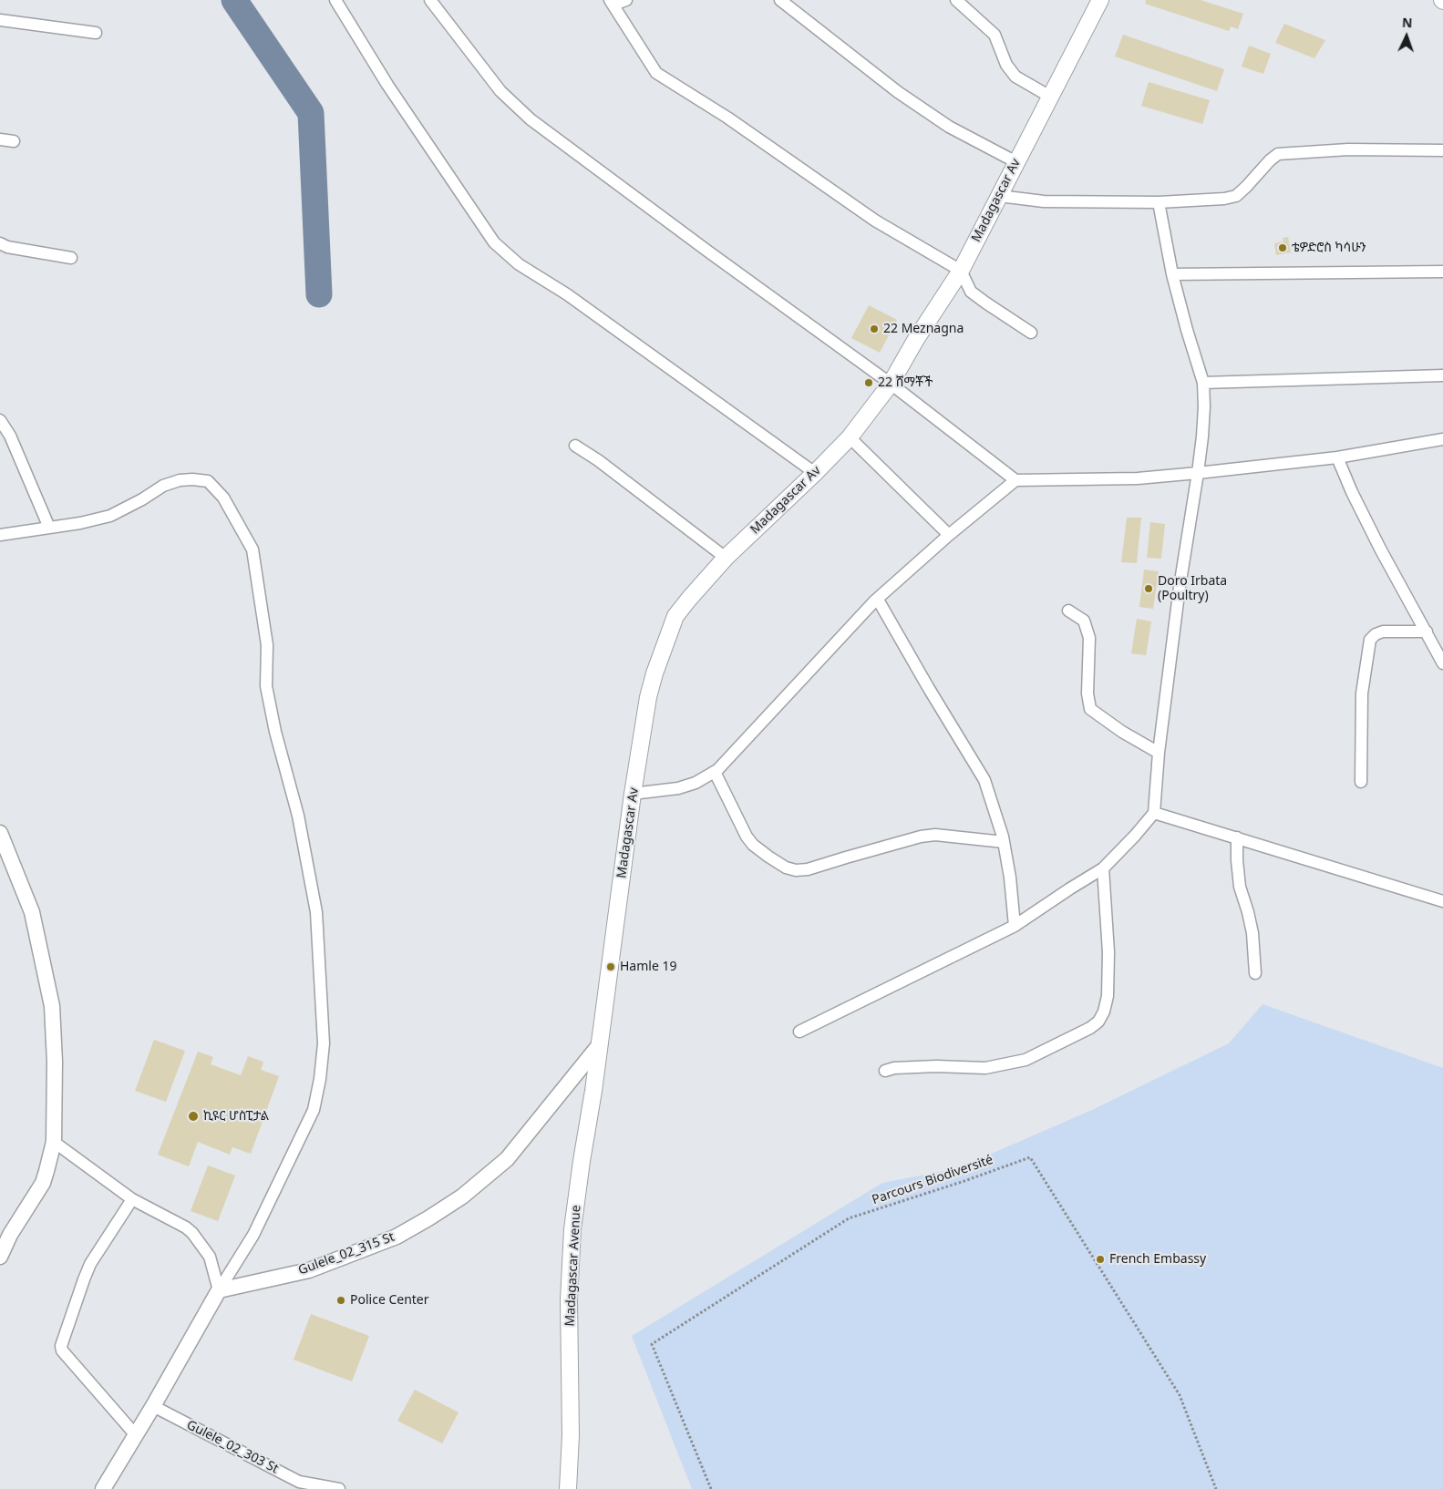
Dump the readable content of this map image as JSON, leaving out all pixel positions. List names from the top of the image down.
{
  "streets": {
    "main road": ["Madagascar Av", "Madagascar Avenue"],
    "street": ["Gulele_02_315 St", "Gulele_02_303 St"],
    "path": ["Parcours Biodiversité"]
  },
  "crossings": [
    ["Madagascar Av", "Gulele_02_315 St"],
    ["Madagascar Av", "Madagascar Avenue"],
    ["Gulele_02_315 St", "Madagascar Avenue"]
  ],
  "places": [
    "ቴዎድሮስ ካሳሁን",
    "22 Meznagna",
    "22 ሸማቾች",
    "Doro Irbata (Poultry)",
    "Hamle 19",
    "ኪዩር ሆስፒታል",
    "French Embassy",
    "Police Center"
  ],
  "north": "top"
}
